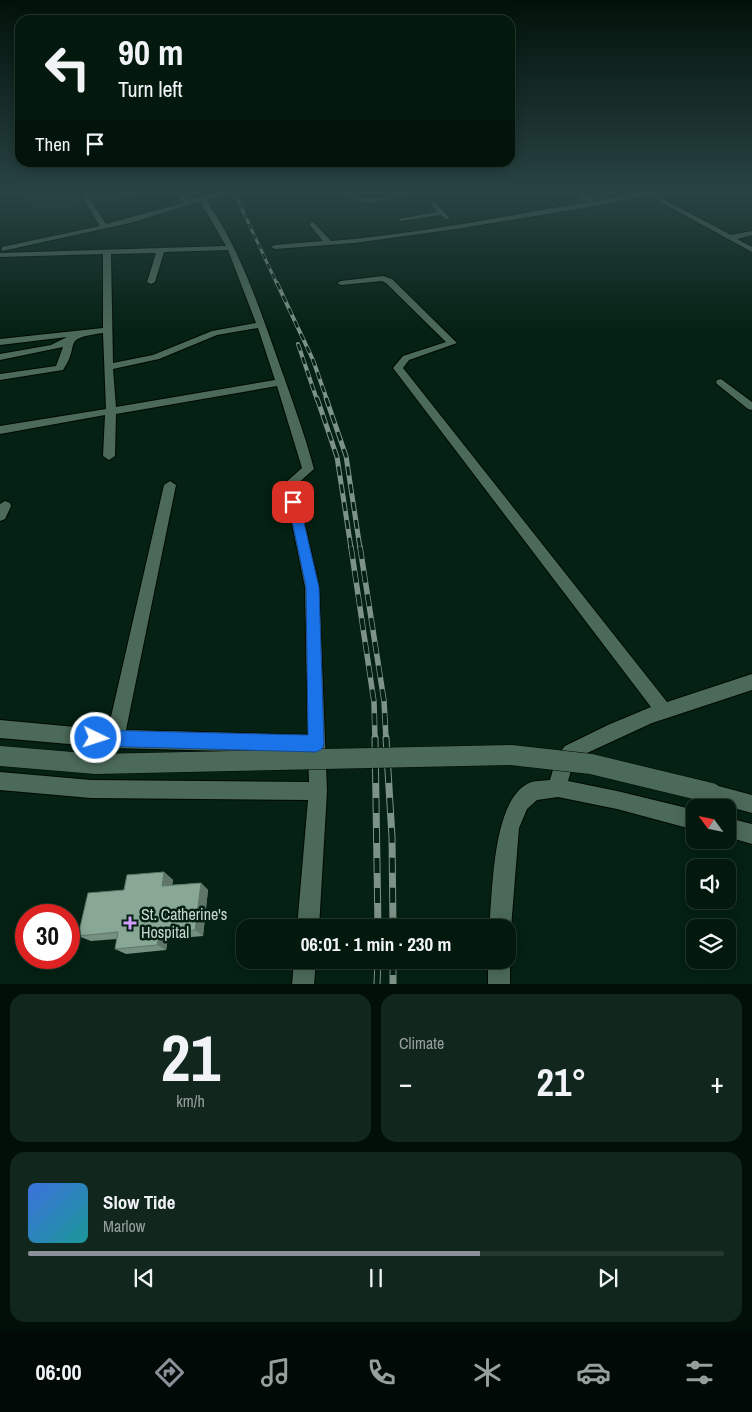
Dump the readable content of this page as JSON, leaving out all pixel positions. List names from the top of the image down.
{
  "places": {
    "health": ["St. Catherine's Hospital"]
  },
  "north": "top left",
  "page": {
    "turn": ["90 m", "Turn left"],
    "then": "Then",
    "limit": "30",
    "trip": "06:01 · 1 min · 230 m",
    "tile": [
      ["21", "km/h"],
      "Climate"
    ],
    "heat": ["−", "21°", "+"],
    "song": ["Slow Tide", "Marlow"],
    "tabs": "06:00"
  }
}
